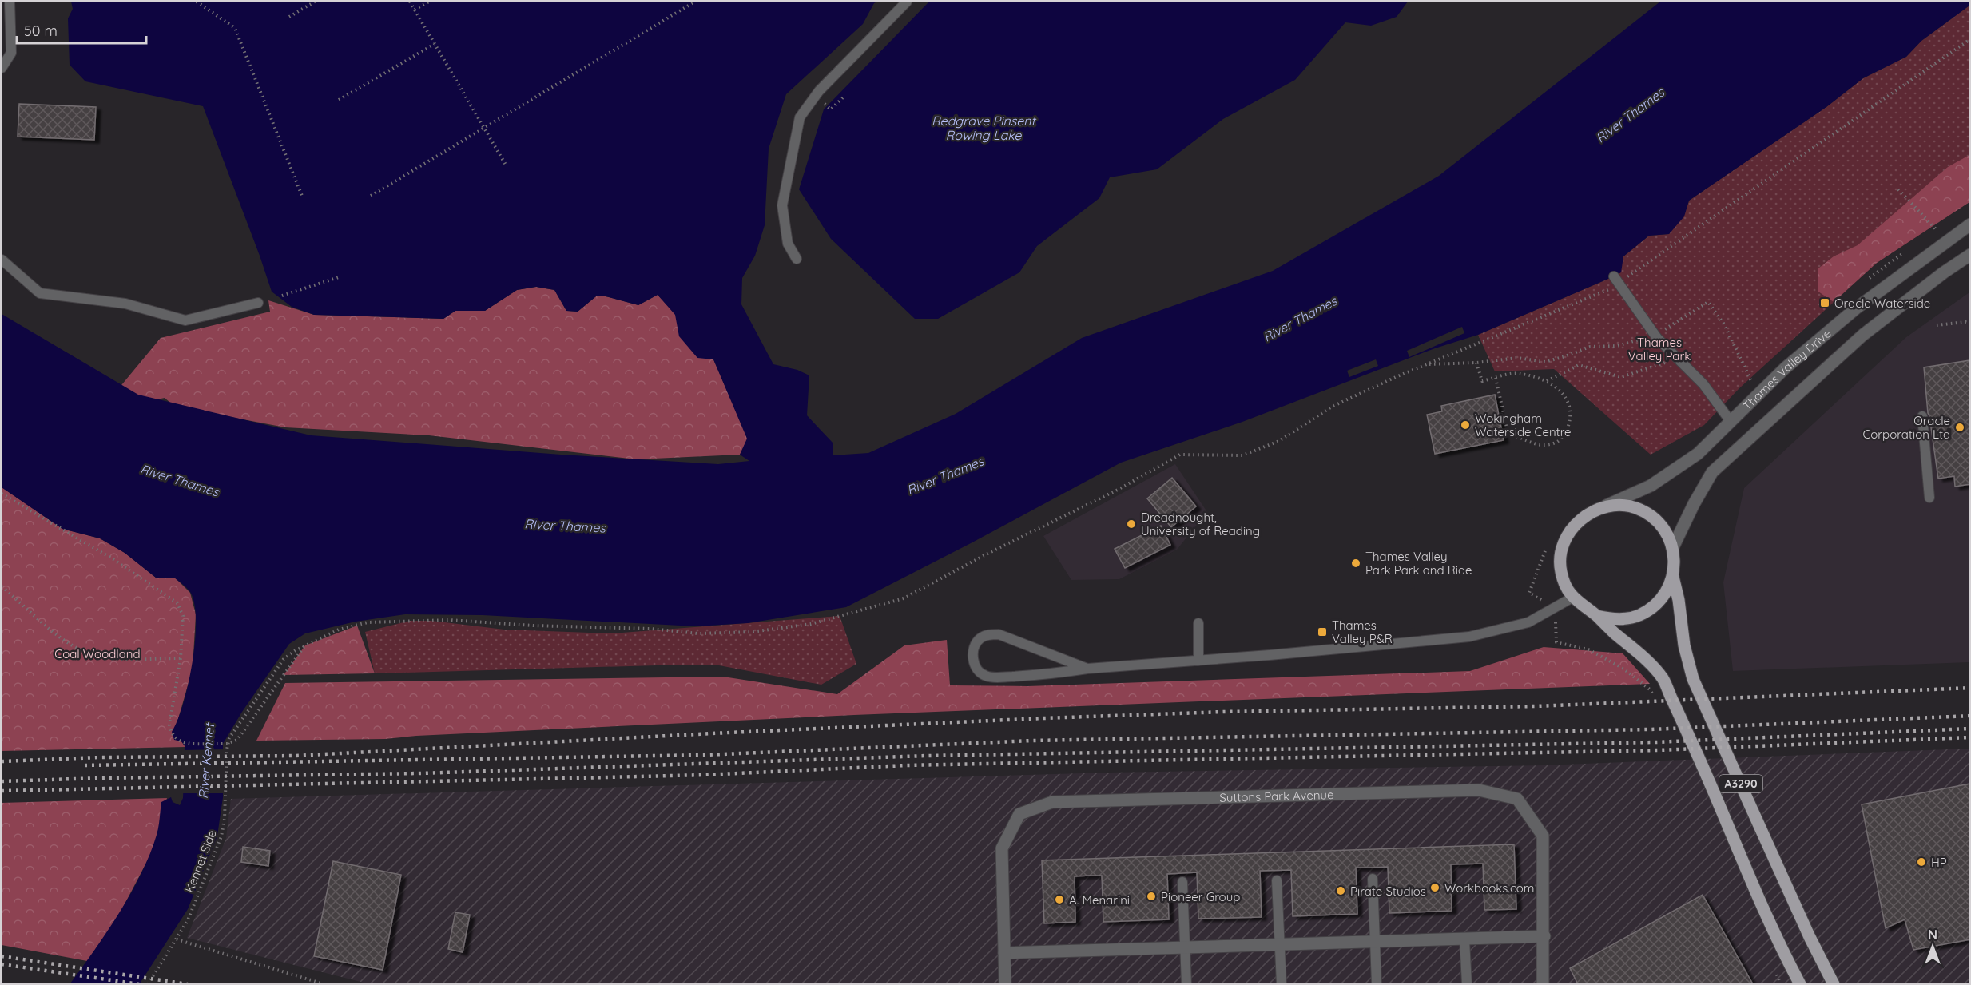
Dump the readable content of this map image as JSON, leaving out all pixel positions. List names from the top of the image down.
{
  "streets": {
    "main road": ["A3290"],
    "street": ["Thames Valley Drive", "Suttons Park Avenue"],
    "path": ["Kennet Side"]
  },
  "crossings": [
    ["Thames Valley Drive", "A3290"]
  ],
  "water": ["River Thames", "Redgrave Pinsent Rowing Lake", "River Kennet"],
  "parks": ["Thames Valley Park", "Coal Woodland"],
  "places": {
    "transit": ["Oracle Waterside", "Thames Valley P&R"],
    "other": [
      "Wokingham Waterside Centre",
      "Oracle Corporation Ltd",
      "Dreadnought, University of Reading",
      "Thames Valley Park Park and Ride",
      "HP",
      "Workbooks.com",
      "Pirate Studios",
      "Pioneer Group",
      "A. Menarini"
    ]
  },
  "scale_bar": "50 m",
  "north": "top"
}
